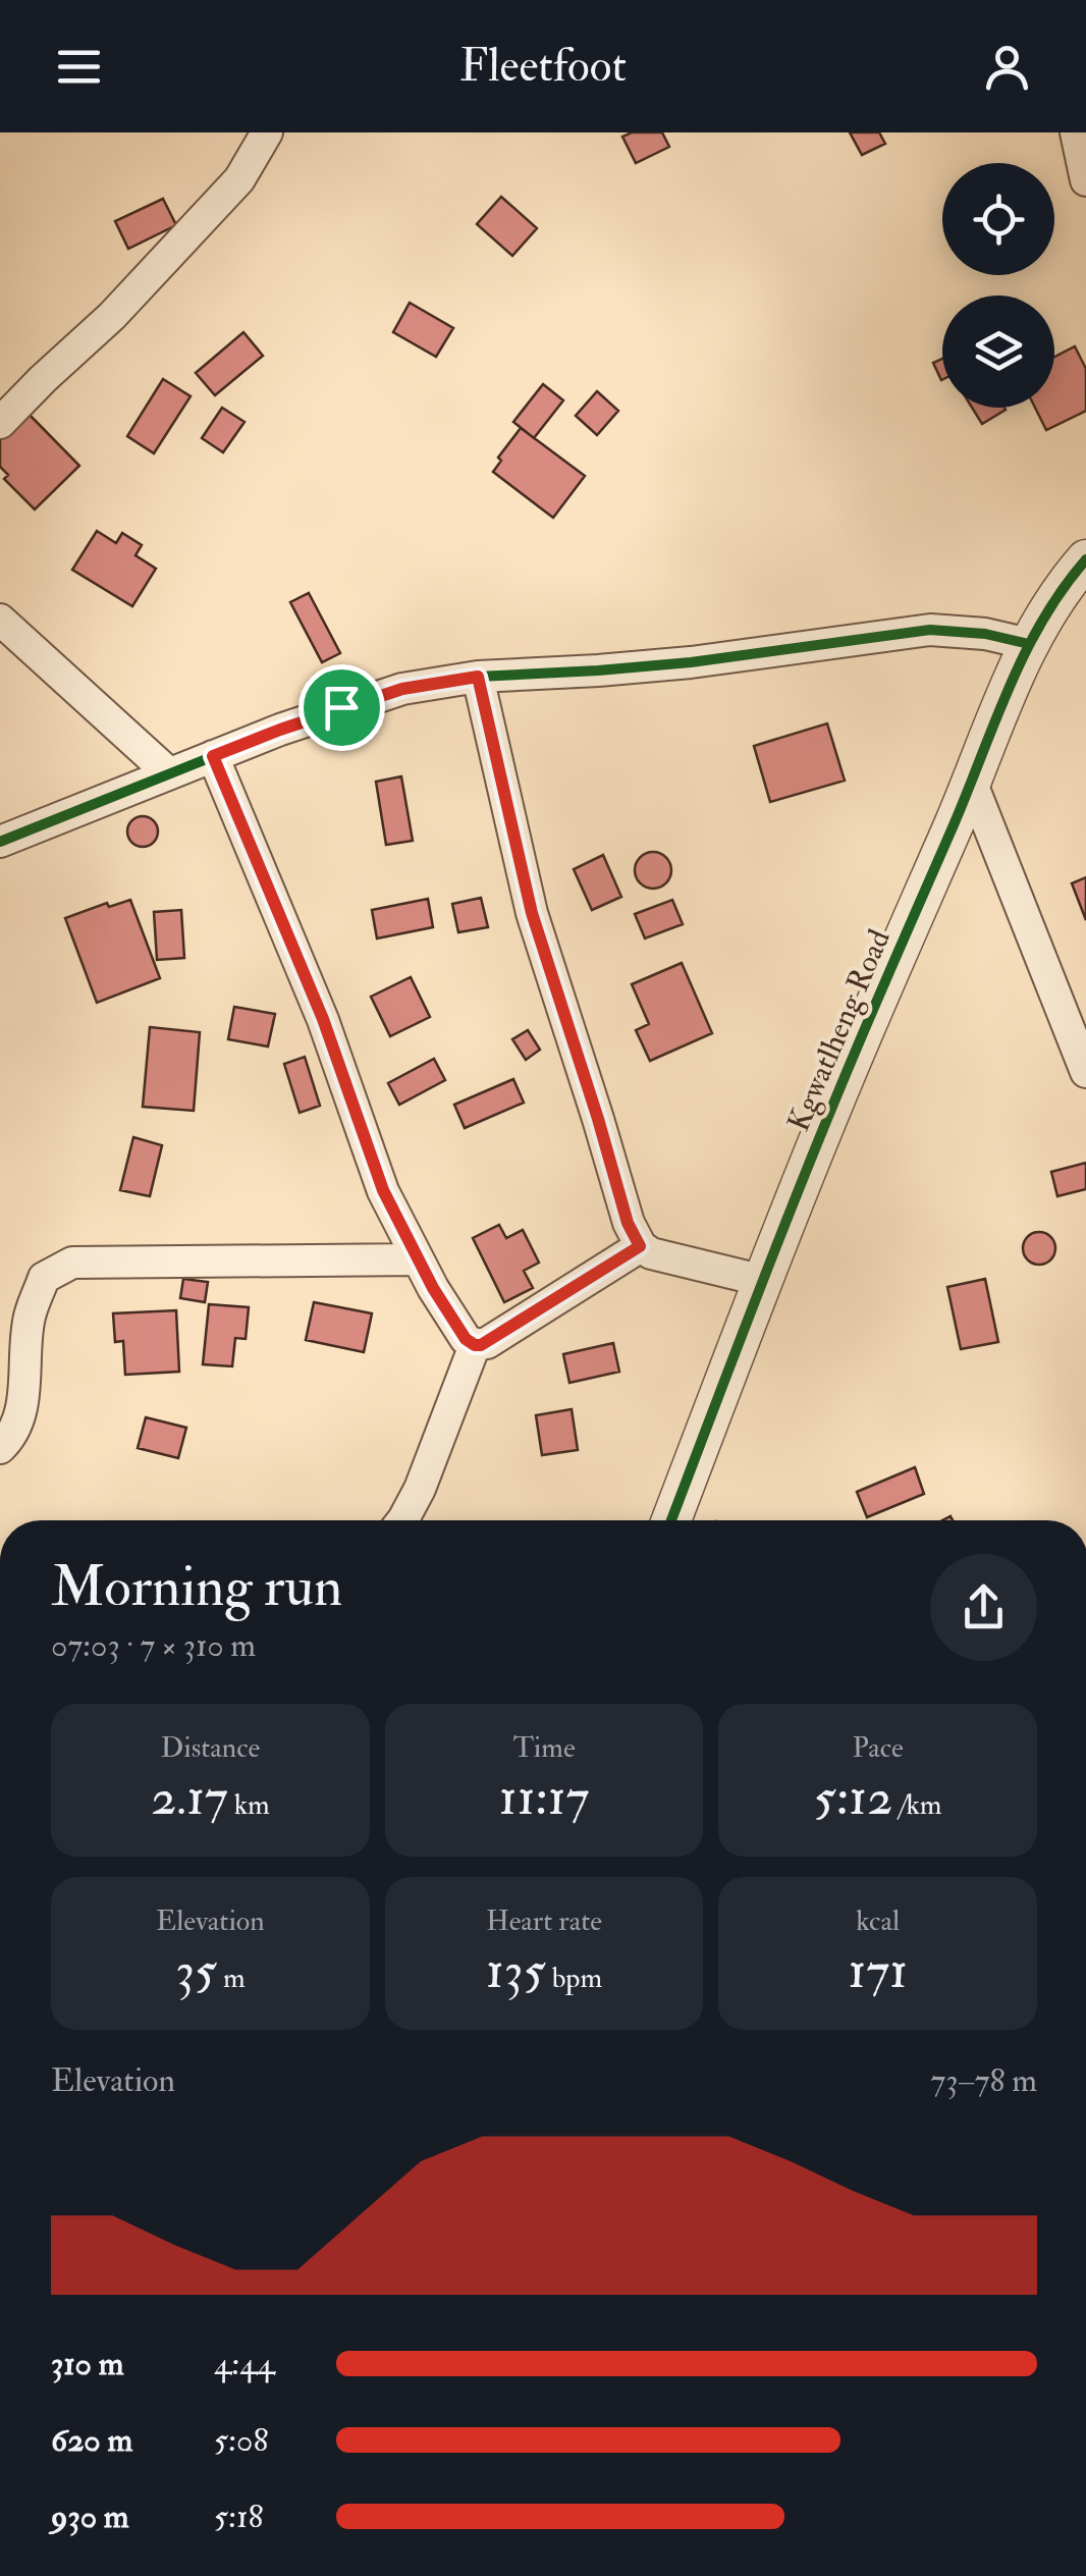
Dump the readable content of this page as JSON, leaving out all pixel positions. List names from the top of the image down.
{
  "streets": {
    "street": ["Kgwatlheng Road"]
  },
  "page": {
    "header": "Fleetfoot",
    "heading": ["Morning run", "07:03 · 7 × 310 m"],
    "stats": [
      ["Distance", "2.17 km"],
      ["Time", "11:17"],
      ["Pace", "5:12 /km"],
      ["Elevation", "35 m"],
      ["Heart rate", "135 bpm"],
      ["kcal", "171"]
    ],
    "chart": ["Elevation", "73–78 m"],
    "list": [
      {
        "name": "310 m",
        "note": "4:44"
      },
      {
        "name": "620 m",
        "note": "5:08"
      },
      {
        "name": "930 m",
        "note": "5:18"
      }
    ]
  }
}
